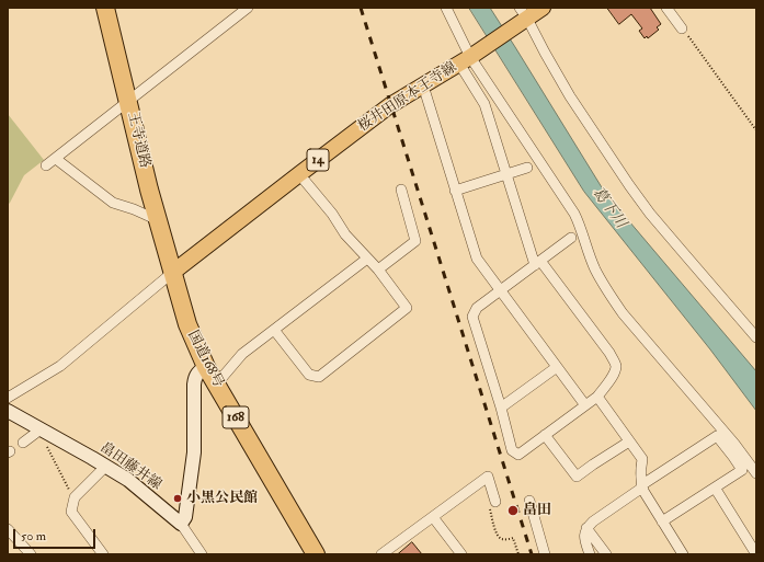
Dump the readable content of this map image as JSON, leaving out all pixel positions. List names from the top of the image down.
{
  "streets": {
    "highway": ["王寺道路", "国道168号", "168"],
    "main road": ["桜井田原本王寺線", "14", "畠田藤井線"]
  },
  "crossings": [
    ["桜井田原本王寺線", "王寺道路"],
    ["桜井田原本王寺線", "国道168号"],
    ["王寺道路", "国道168号"]
  ],
  "water": ["葛下川"],
  "places": ["小黒公民館", "畠田"],
  "scale_bar": "50 m"
}
